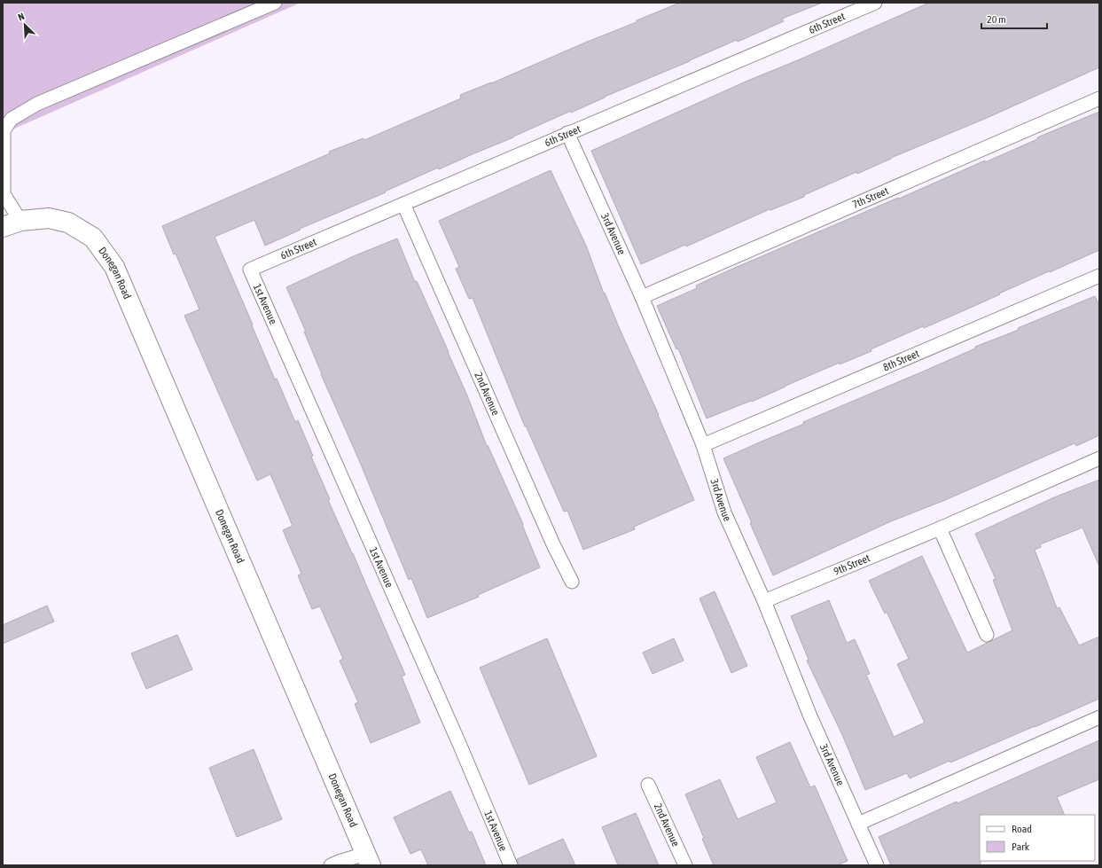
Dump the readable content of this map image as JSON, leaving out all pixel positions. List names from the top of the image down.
{
  "streets": {
    "street": ["Donegan Road"],
    "lane": [
      "6th Street",
      "7th Street",
      "3rd Avenue",
      "1st Avenue",
      "8th Street",
      "2nd Avenue",
      "9th Street"
    ]
  },
  "crossings": [
    ["6th Street", "3rd Avenue"],
    ["6th Street", "1st Avenue"],
    ["6th Street", "2nd Avenue"],
    ["7th Street", "3rd Avenue"],
    ["3rd Avenue", "8th Street"],
    ["3rd Avenue", "9th Street"]
  ],
  "legend": ["Road", "Park"],
  "scale_bar": "20 m",
  "north": "top left"
}
